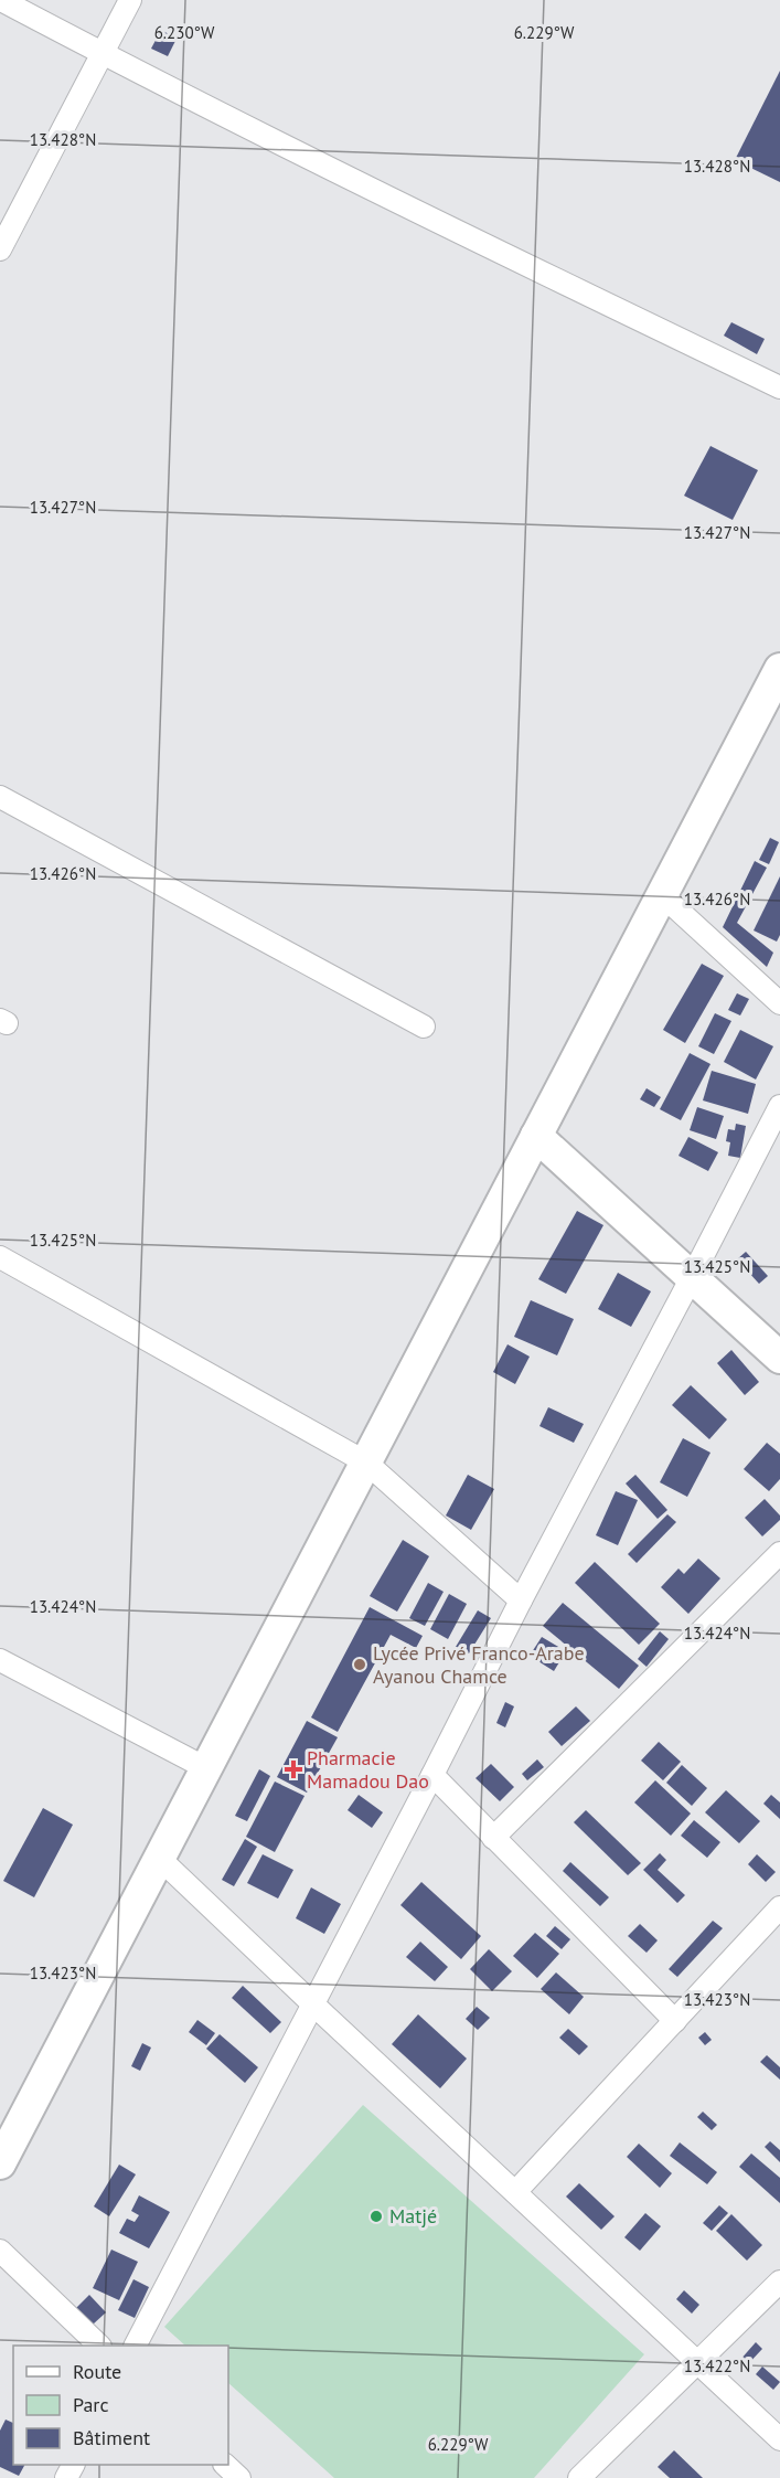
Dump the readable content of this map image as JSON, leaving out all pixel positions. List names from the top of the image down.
{
  "places": {
    "other": ["Lycée Privé Franco-Arabe Ayanou Chamce", "Matjé"],
    "health": ["Pharmacie Mamadou Dao"]
  },
  "legend": ["Route", "Parc", "Bâtiment"],
  "coordinates": [
    "6.230°W",
    "6.229°W",
    "13.428°N",
    "13.427°N",
    "13.426°N",
    "13.425°N",
    "13.424°N",
    "13.423°N",
    "13.422°N"
  ]
}
